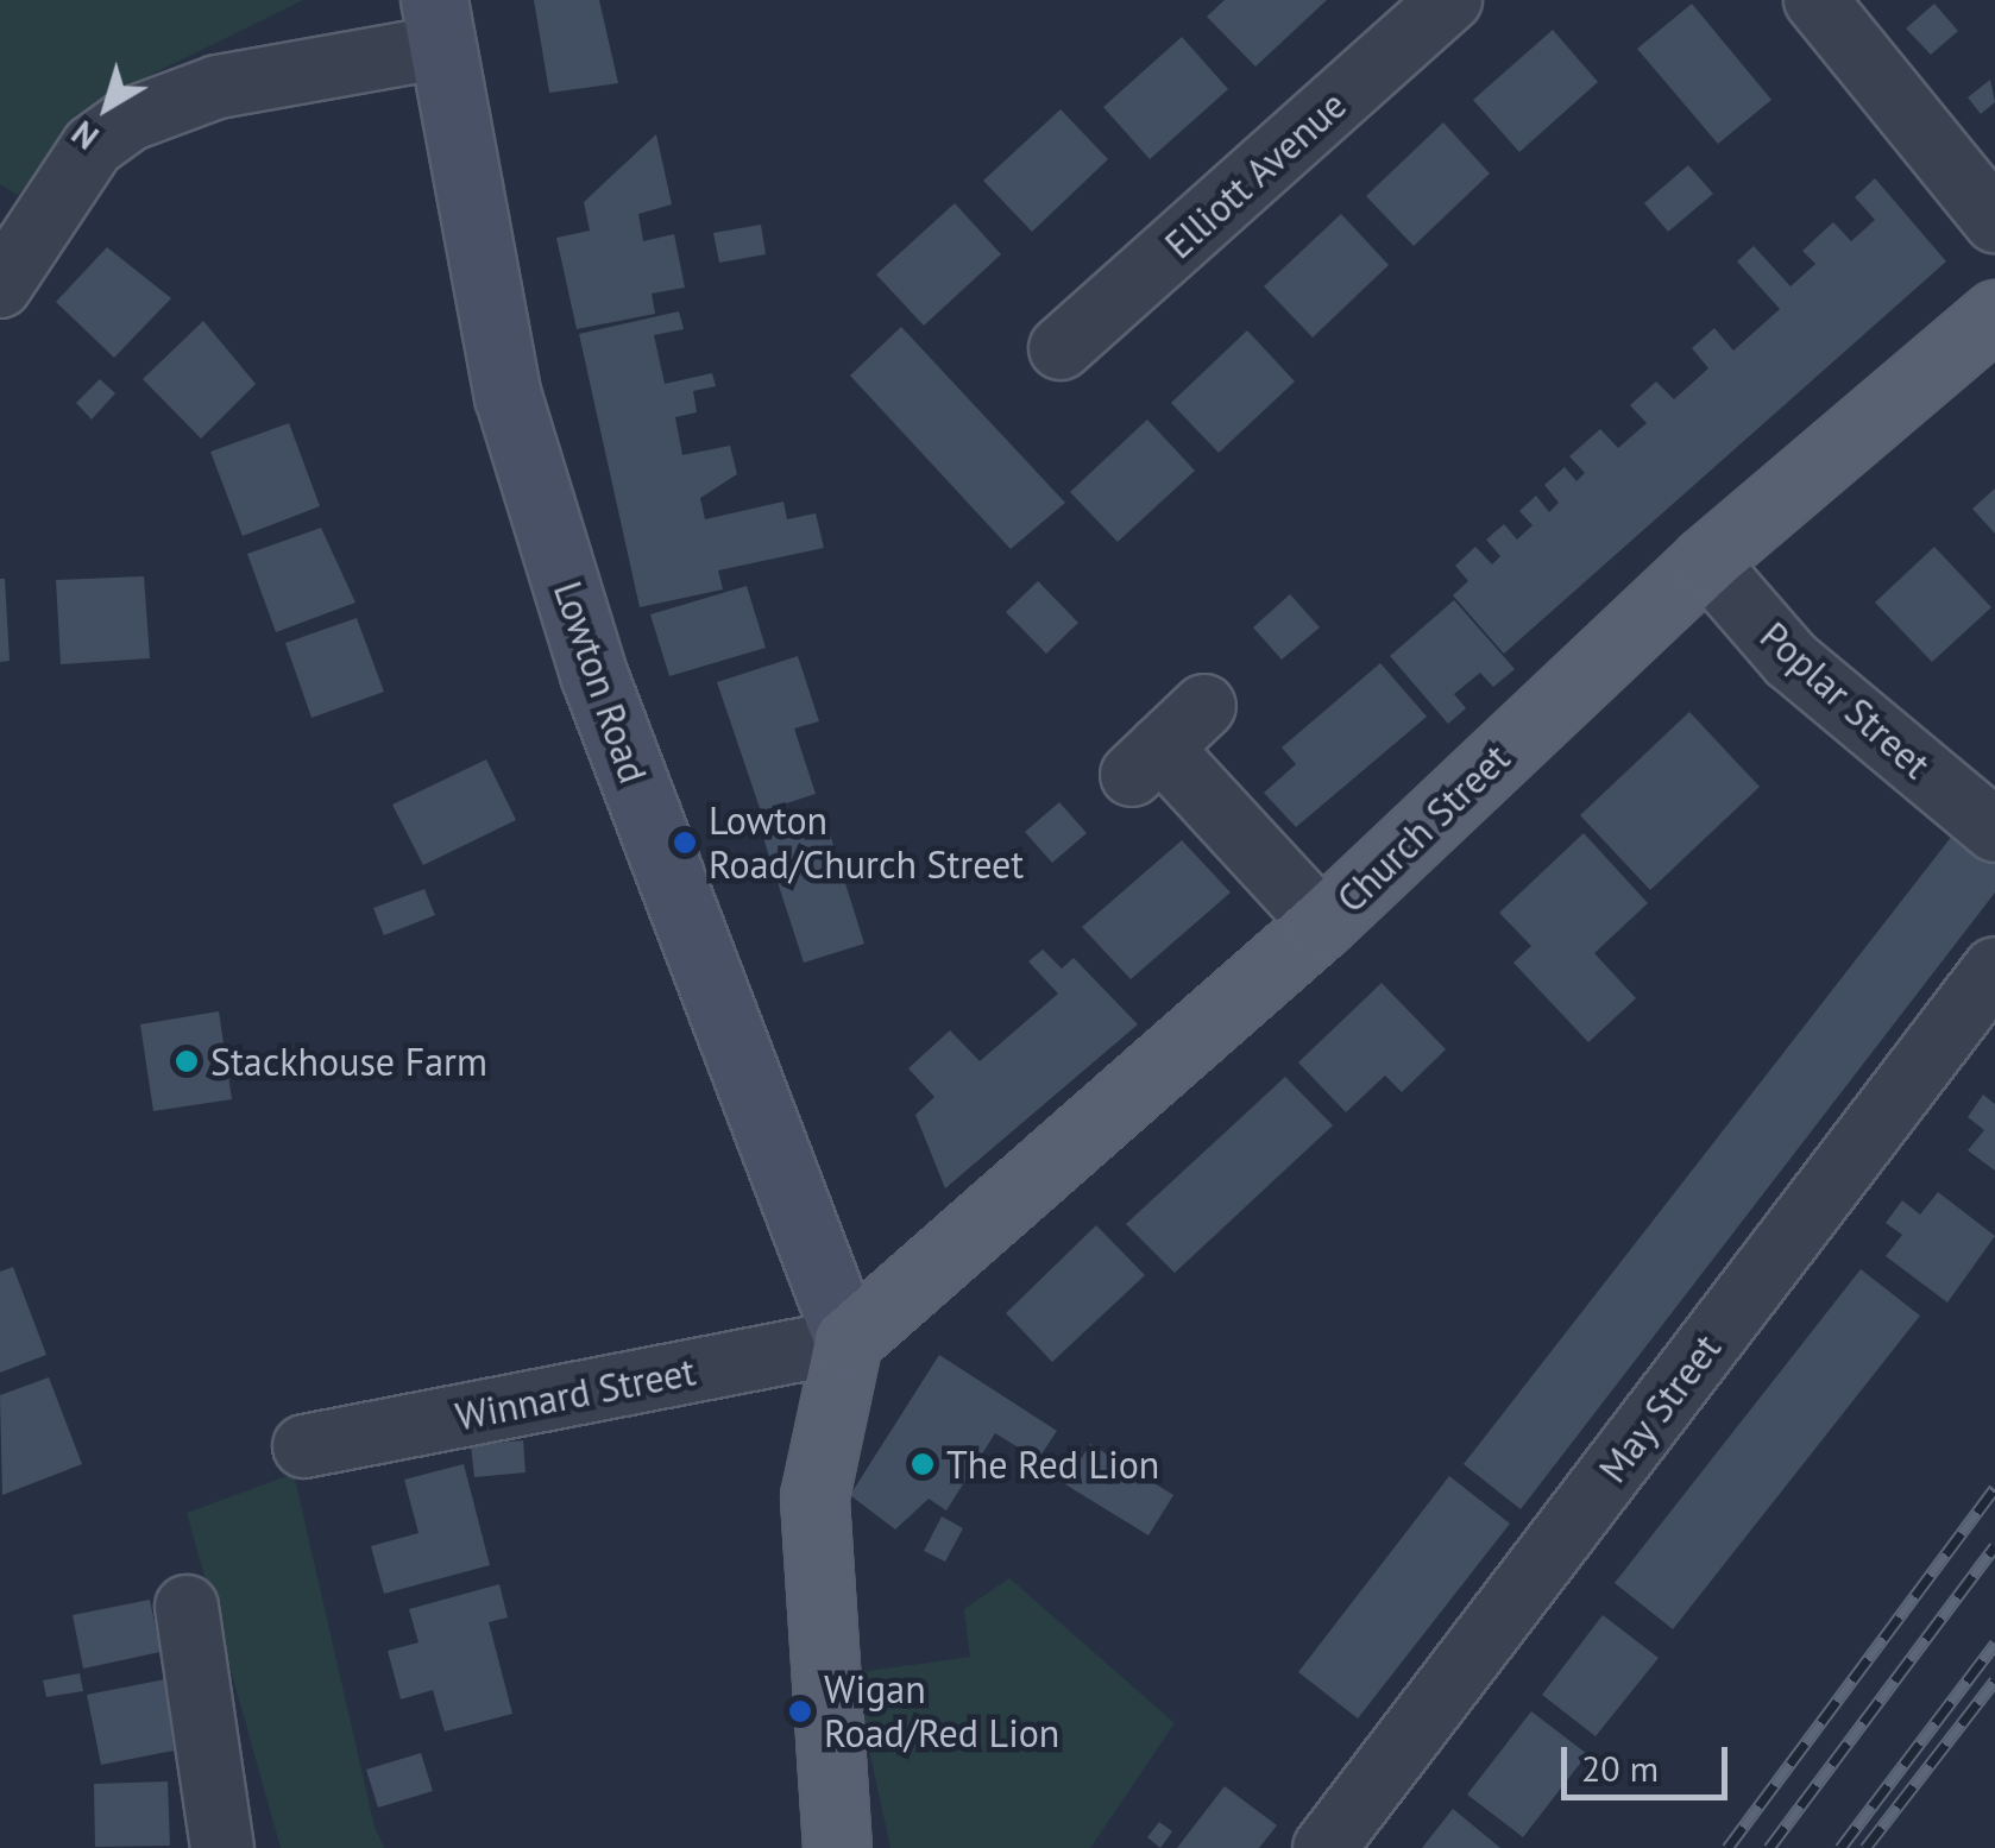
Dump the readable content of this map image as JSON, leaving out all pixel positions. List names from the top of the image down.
{
  "streets": {
    "main road": ["Lowton Road", "Church Street"],
    "street": [
      "Elliott Avenue",
      "Poplar Street",
      "Winnard Street",
      "May Street"
    ]
  },
  "crossings": [
    ["Lowton Road", "Church Street"],
    ["Lowton Road", "Winnard Street"],
    ["Poplar Street", "Church Street"],
    ["Church Street", "Winnard Street"]
  ],
  "places": [
    "Lowton Road/Church Street",
    "Stackhouse Farm",
    "The Red Lion",
    "Wigan Road/Red Lion"
  ],
  "scale_bar": "20 m",
  "north": "bottom left"
}
